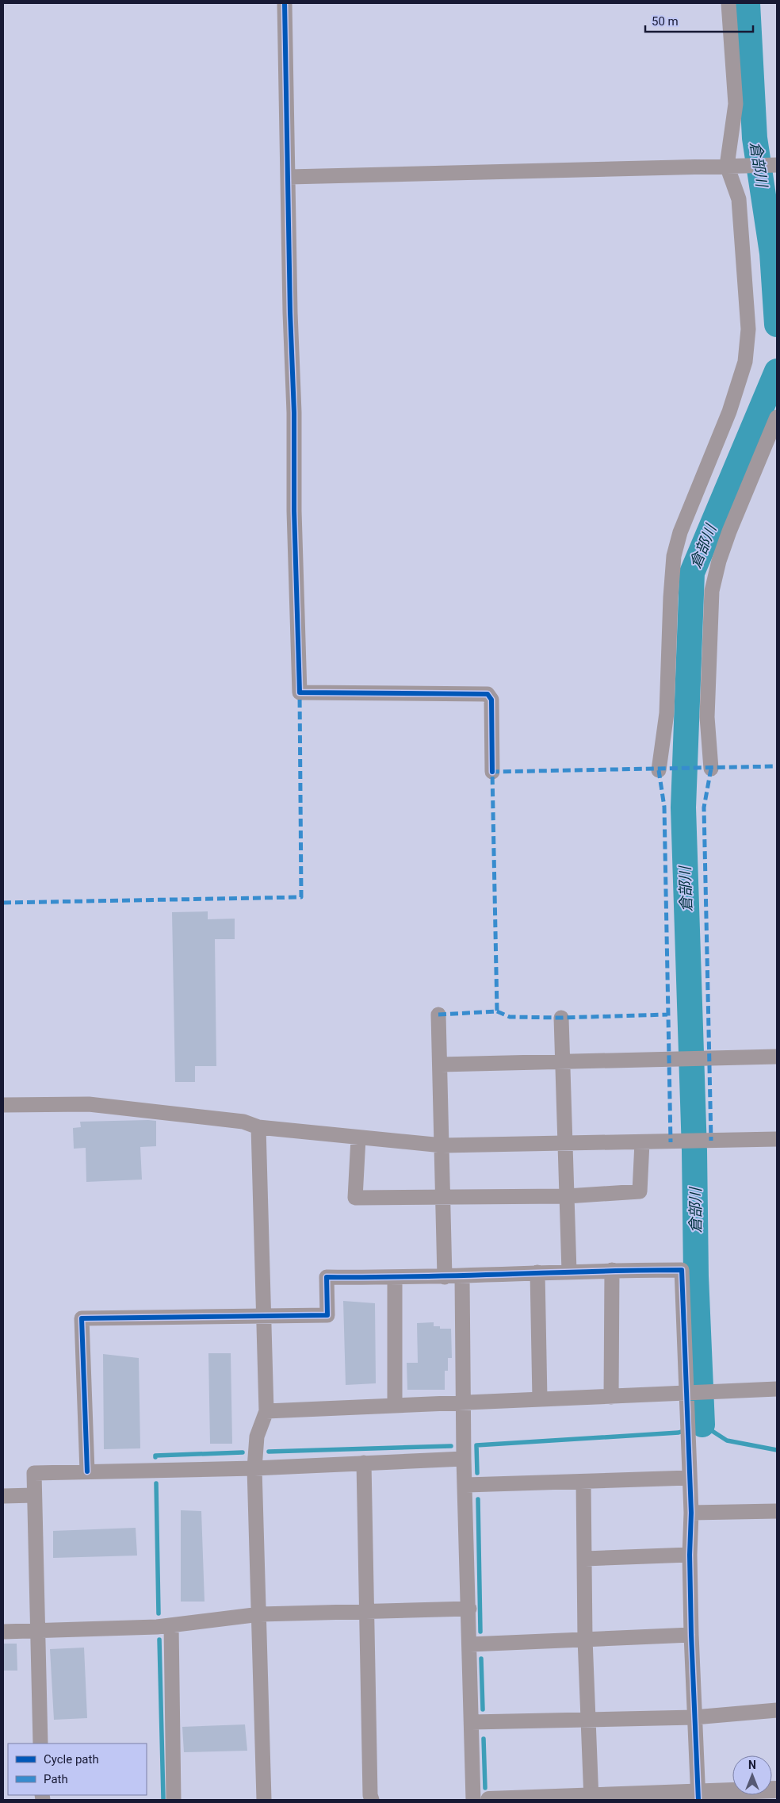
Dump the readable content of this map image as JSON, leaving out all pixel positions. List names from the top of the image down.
{
  "water": ["倉部川"],
  "legend": ["Cycle path", "Path"],
  "scale_bar": "50 m",
  "north": "top"
}
